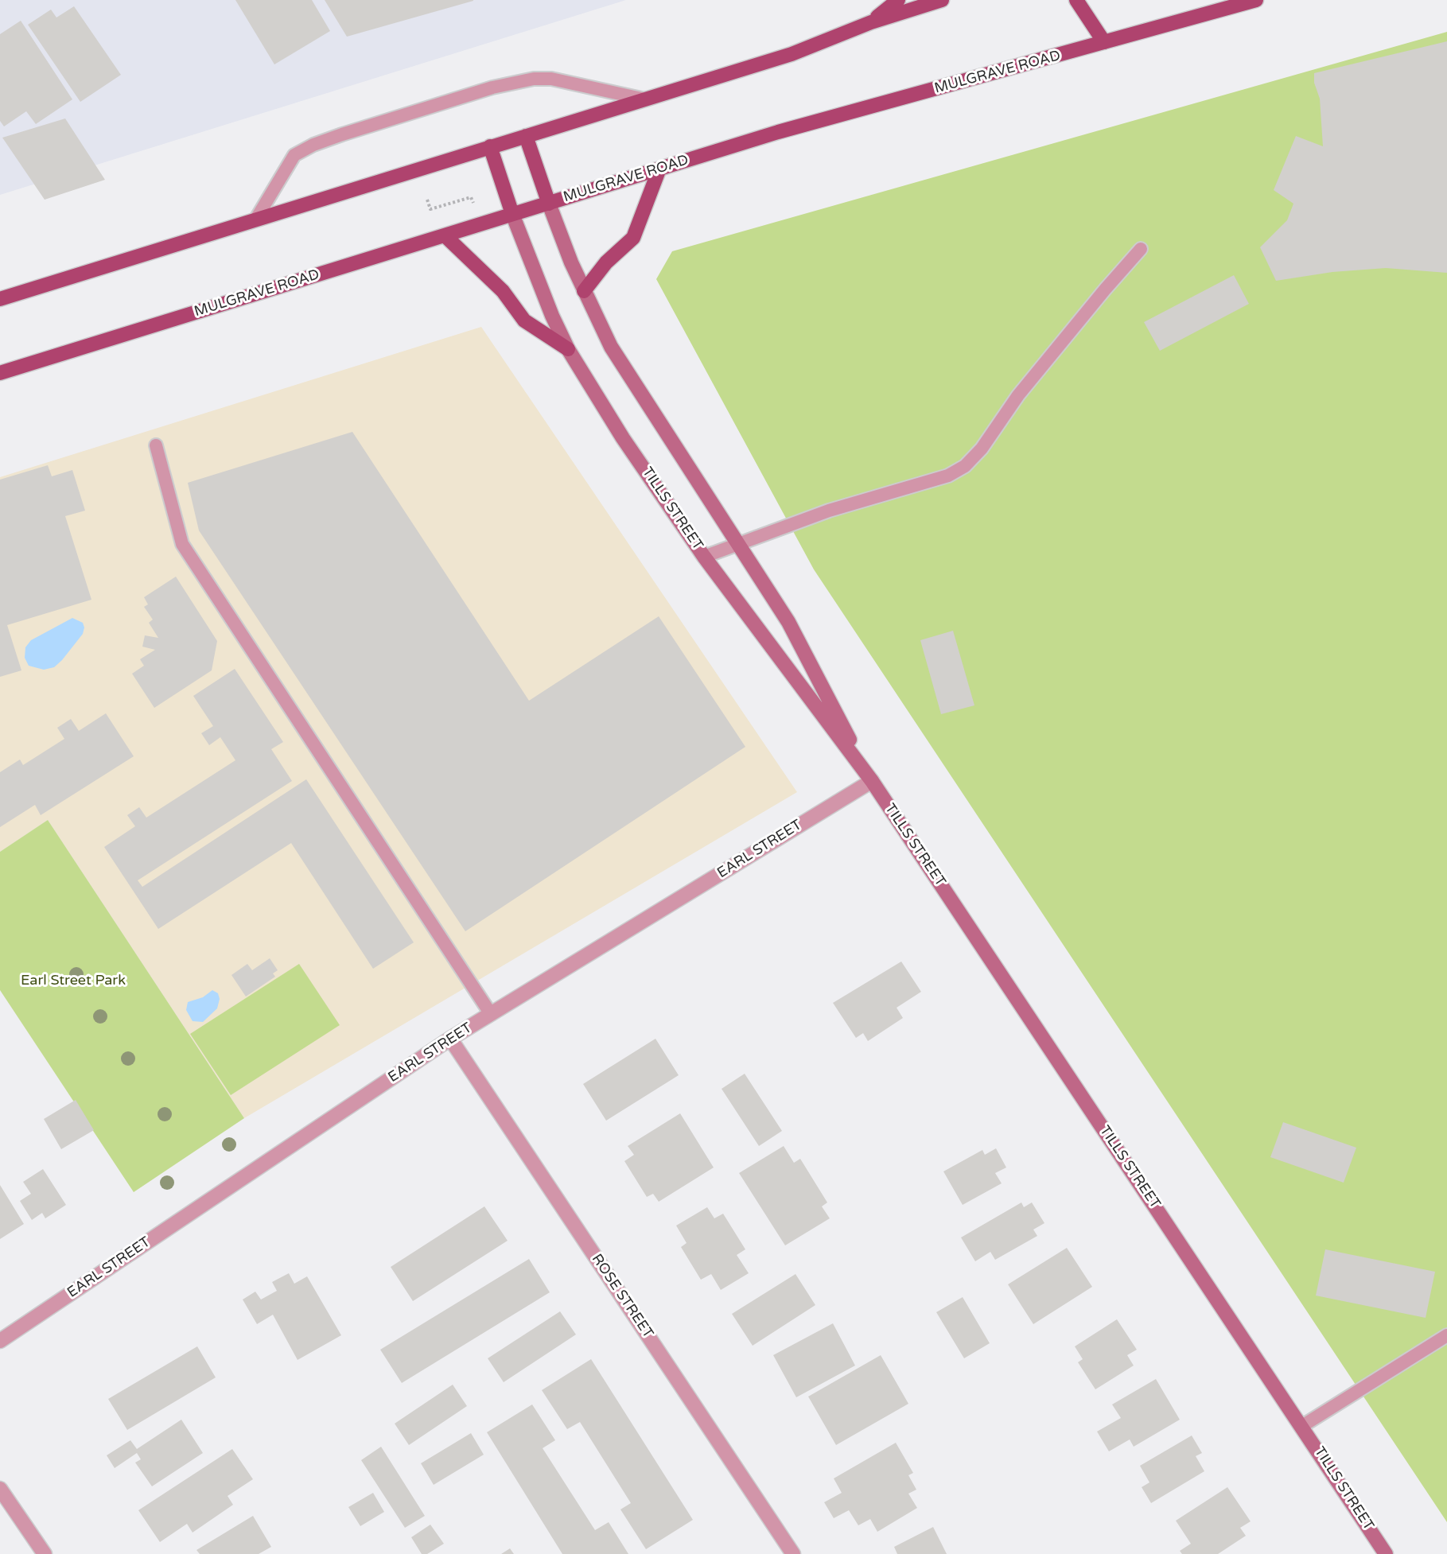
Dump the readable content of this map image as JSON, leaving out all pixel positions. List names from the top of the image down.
{
  "streets": {
    "main road": ["MULGRAVE ROAD"],
    "street": ["TILLS STREET", "EARL STREET", "ROSE STREET"]
  },
  "crossings": [
    ["MULGRAVE ROAD", "TILLS STREET"],
    ["TILLS STREET", "EARL STREET"],
    ["EARL STREET", "ROSE STREET"]
  ],
  "parks": ["Earl Street Park"]
}
